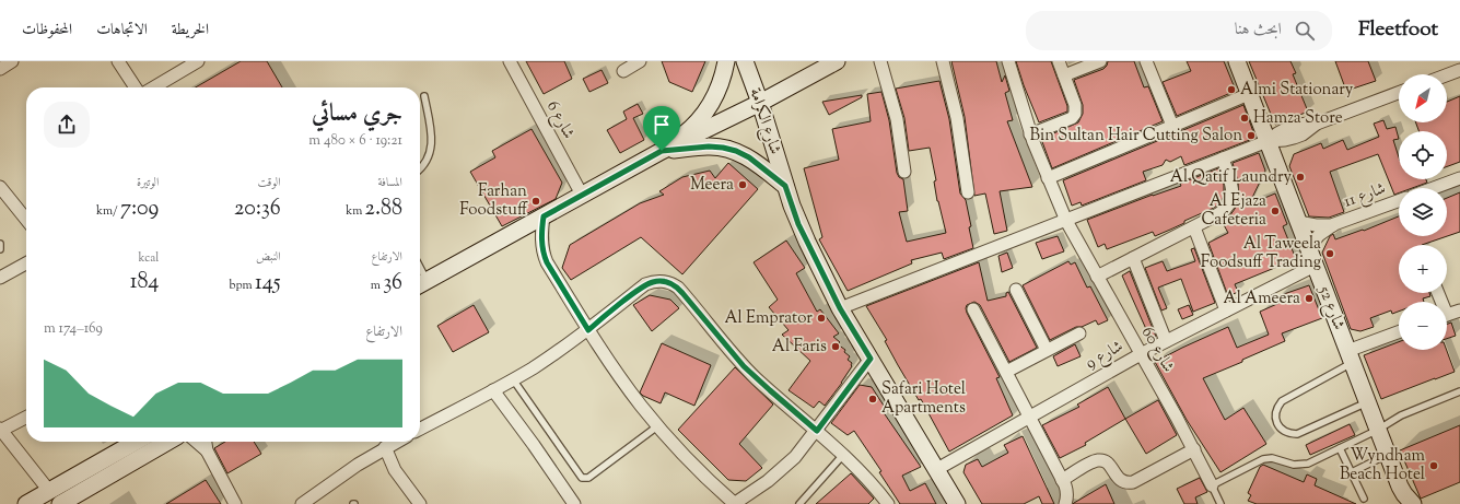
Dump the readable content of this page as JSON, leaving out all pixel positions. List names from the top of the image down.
{
  "streets": {
    "main road": ["شارع الكرامة", "شارع 52"],
    "street": [
      "شارع 6",
      "شارع 11",
      "شارع 60",
      "شارع 9"
    ]
  },
  "crossings": [
    ["شارع الكرامة", "شارع 9"],
    ["شارع 11", "شارع 52"],
    ["شارع 52", "شارع 9"],
    ["شارع 60", "شارع 9"]
  ],
  "places": [
    "Almi Stationary",
    "Hamza Store",
    "Bin Sultan Hair Cutting Salon",
    "Al Qatif Laundry",
    "Meera",
    "Farhan Foodstuff",
    "Al Ejaza Cafeteria",
    "Al Taweela Foodsuff Trading",
    "Al Ameera",
    "Al Emprator",
    "Al Faris",
    "Safari Hotel Apartments",
    "Wyndham Beach Hotel"
  ],
  "north": "bottom left",
  "page": {
    "header": "Fleetfoot",
    "search": "ابحث هنا",
    "nav": ["الخريطة", "الاتجاهات", "المحفوظات"],
    "map_buttons": ["+", "−"],
    "heading": ["جري مسائي", "19:21 · 6 × 480 m"],
    "stats": [
      ["المسافة", "2.88 km"],
      ["الوقت", "20:36"],
      ["الوتيرة", "7:09 /km"],
      ["الارتفاع", "36 m"],
      ["النبض", "145 bpm"],
      ["kcal", "184"]
    ],
    "chart": ["الارتفاع", "169–174 m"]
  }
}
